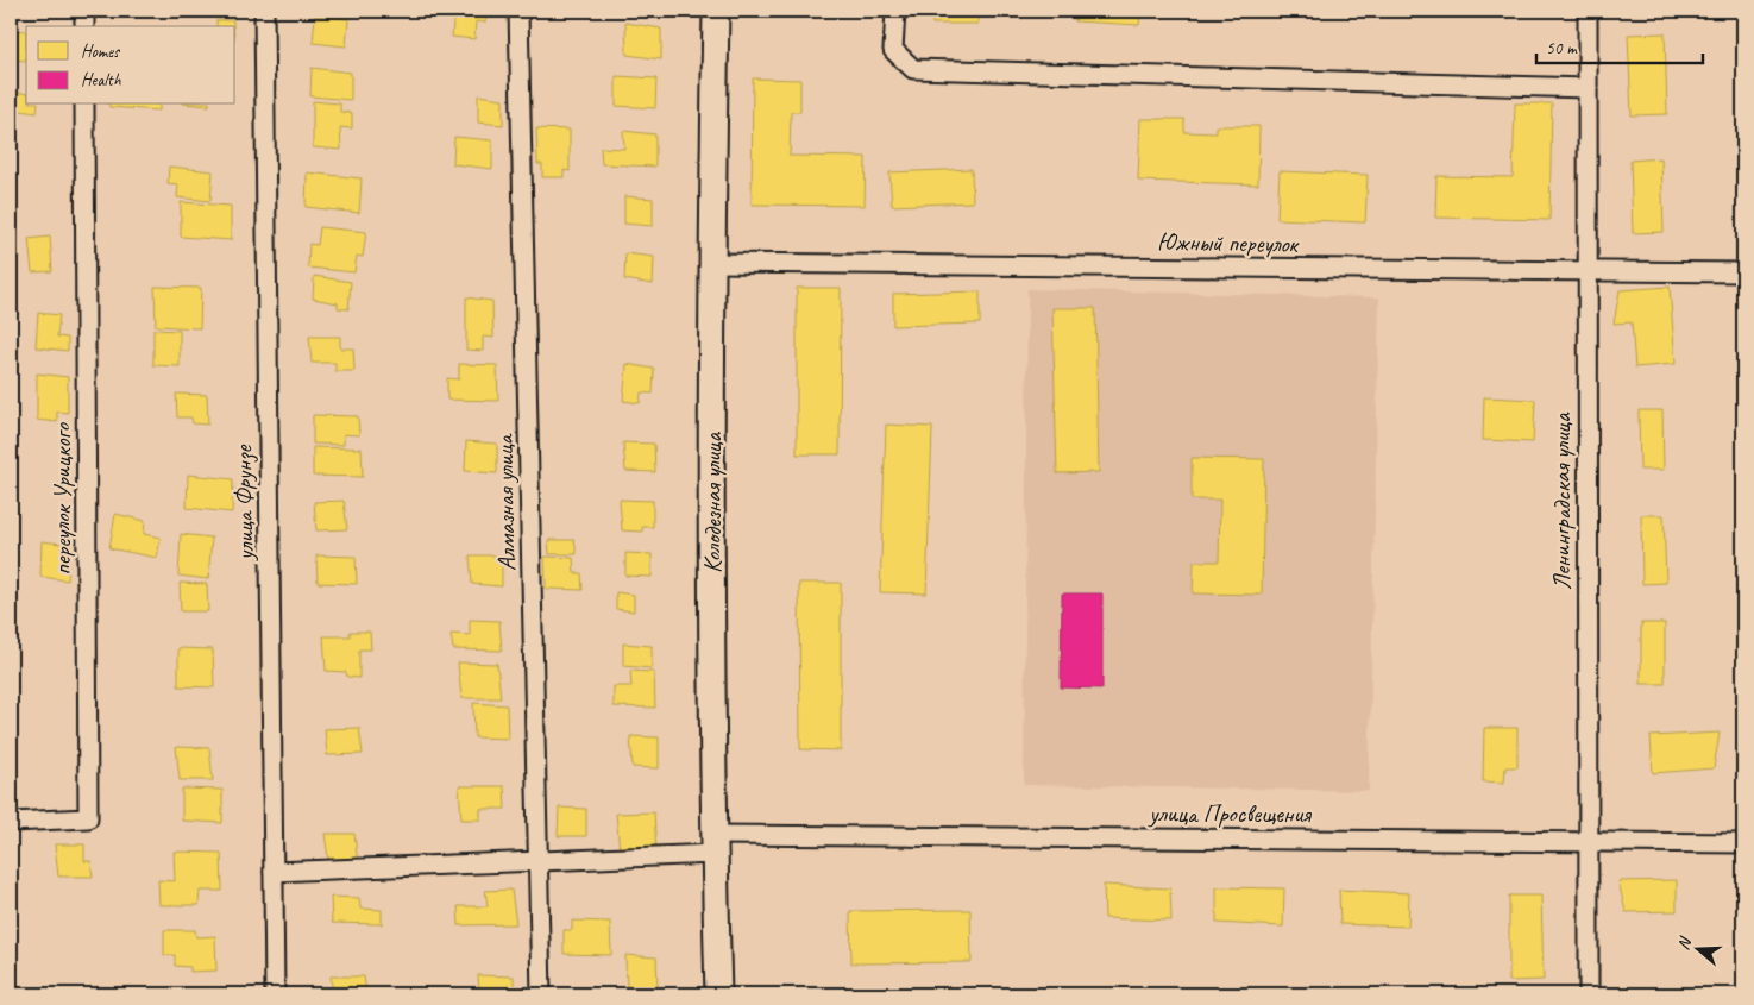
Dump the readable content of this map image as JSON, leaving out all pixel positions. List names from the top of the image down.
{
  "streets": {
    "main road": ["Колодезная улица"],
    "street": [
      "Южный переулок",
      "переулок Урицкого",
      "Ленинградская улица",
      "улица Фрунзе",
      "Алмазная улица",
      "улица Просвещения"
    ]
  },
  "crossings": [
    ["Южный переулок", "Ленинградская улица"],
    ["Южный переулок", "Колодезная улица"],
    ["Ленинградская улица", "улица Просвещения"],
    ["улица Фрунзе", "улица Просвещения"],
    ["Алмазная улица", "улица Просвещения"],
    ["Колодезная улица", "улица Просвещения"]
  ],
  "legend": ["Homes", "Health"],
  "scale_bar": "50 m",
  "north": "left"
}
